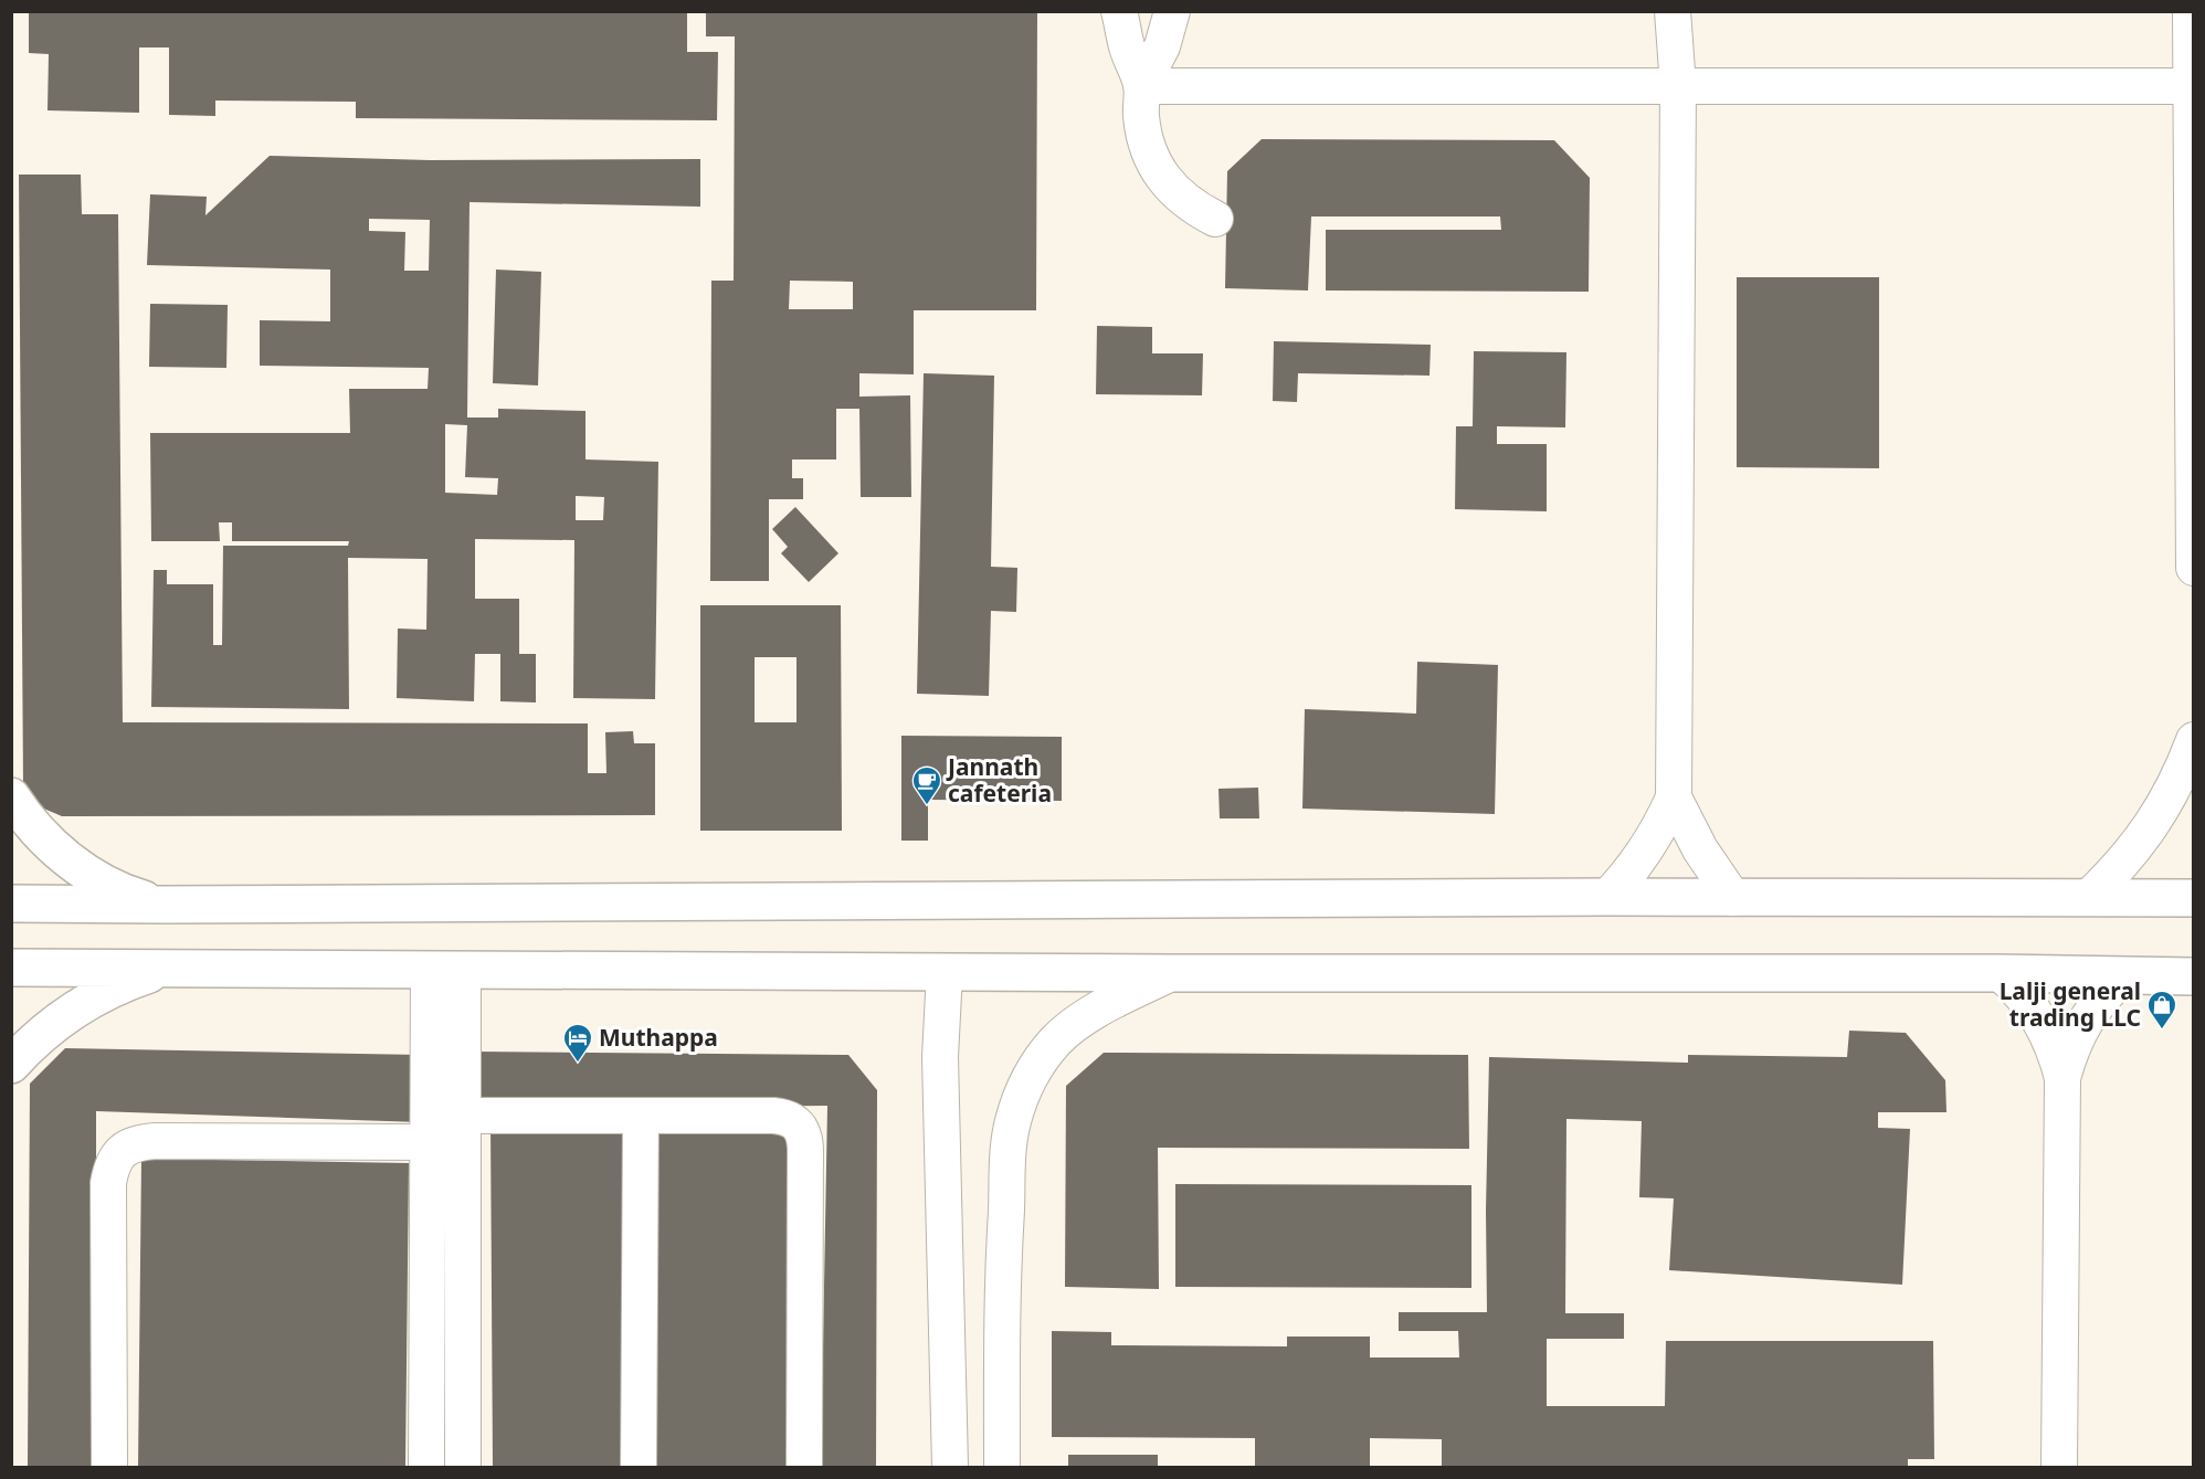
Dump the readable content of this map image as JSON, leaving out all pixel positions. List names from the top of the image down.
{
  "places": {
    "cafe": ["Jannath cafeteria"],
    "shop": ["Lalji general trading LLC"],
    "hotel": ["Muthappa"]
  }
}
